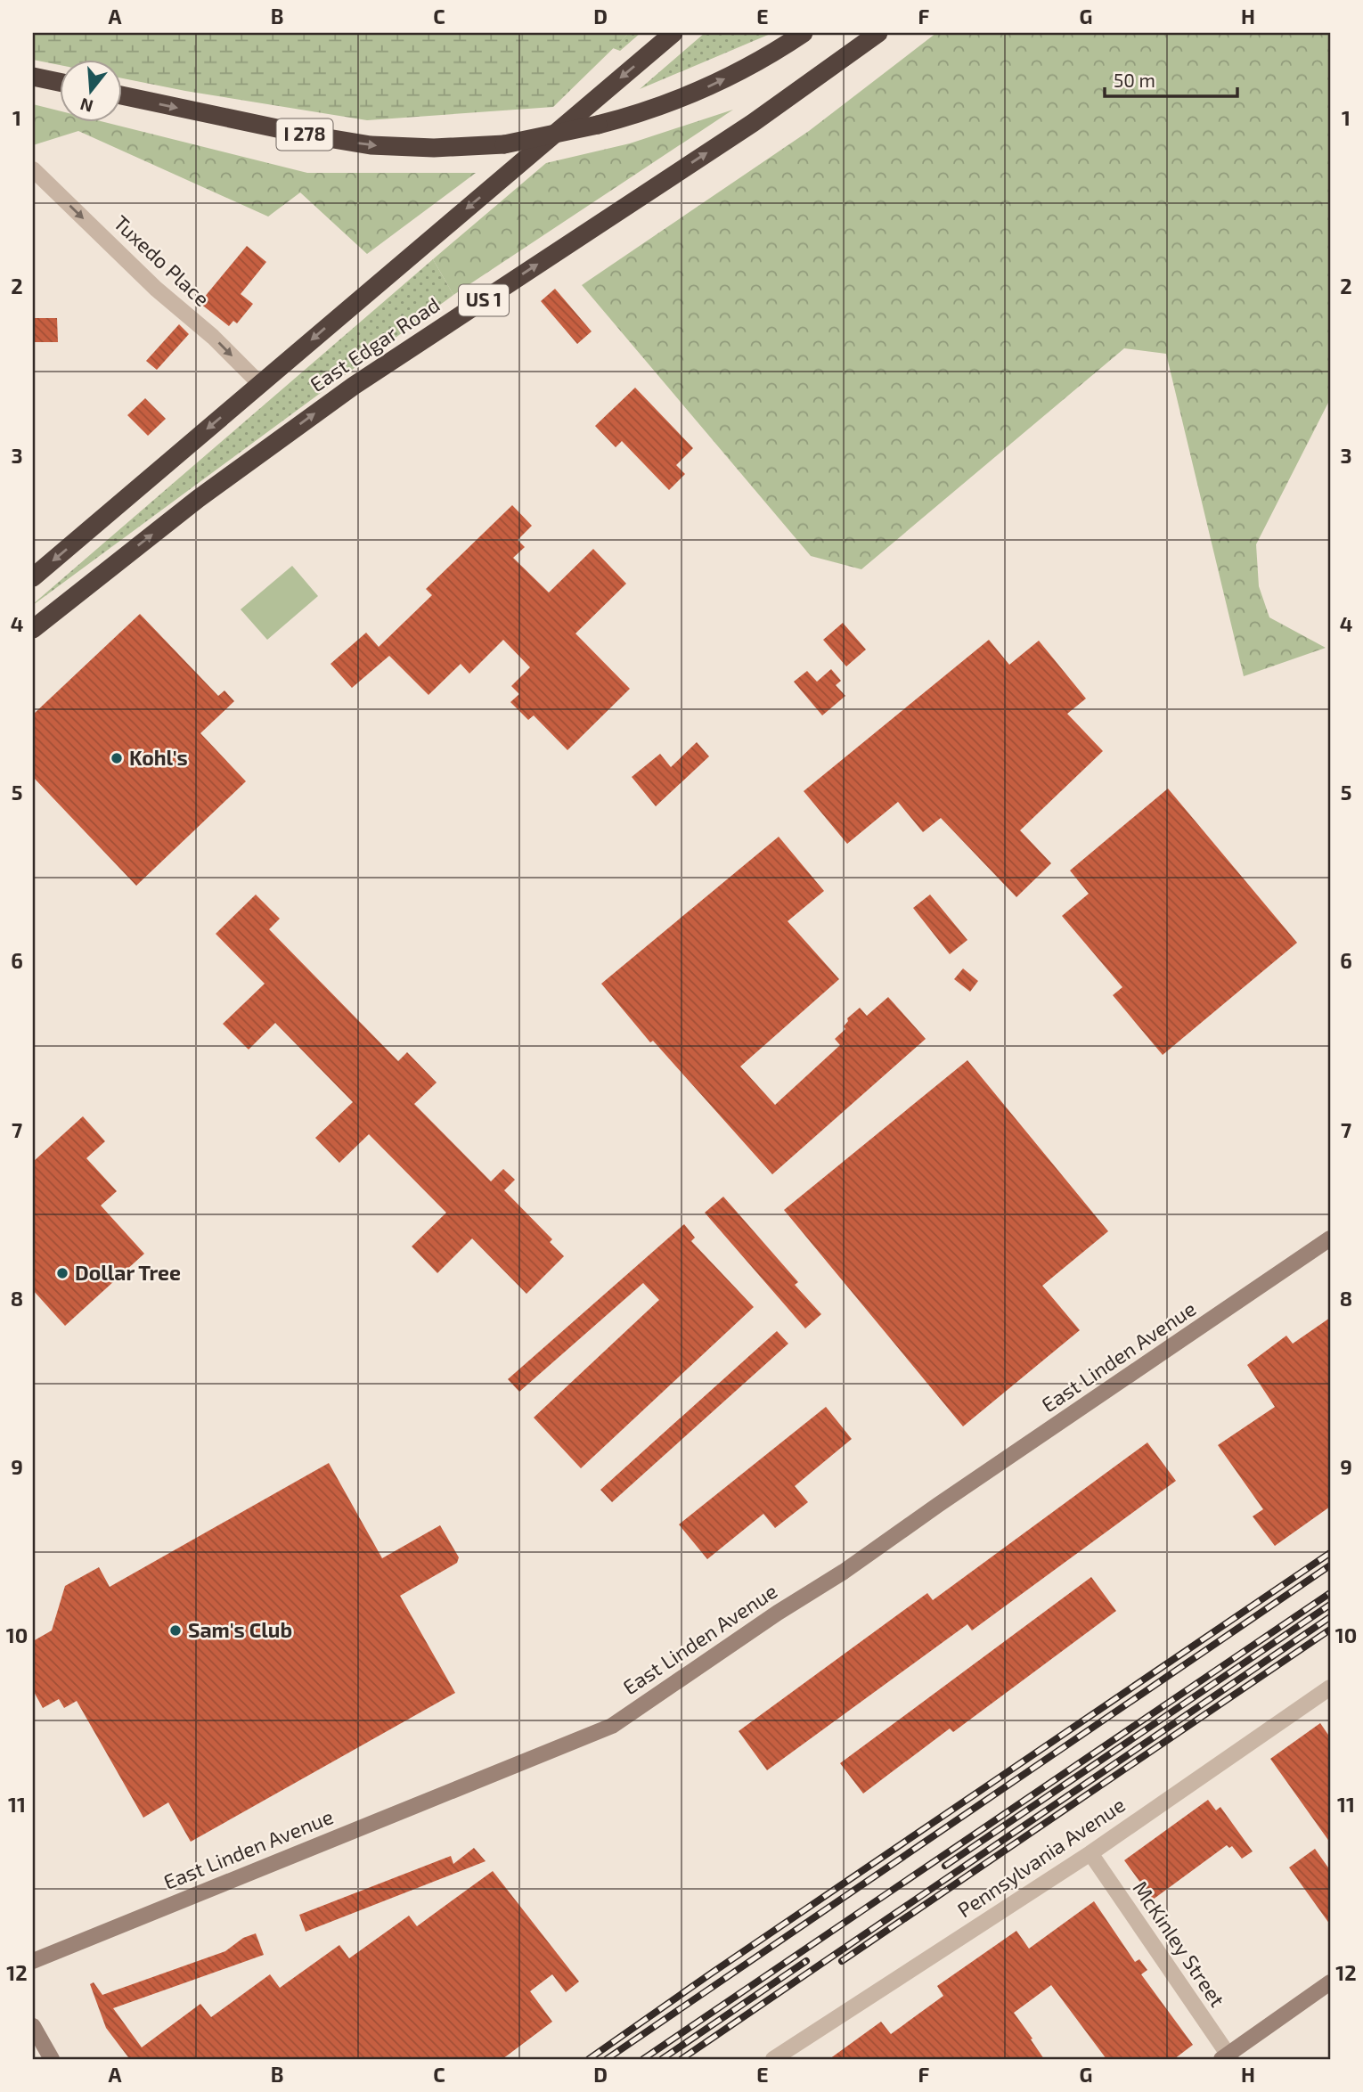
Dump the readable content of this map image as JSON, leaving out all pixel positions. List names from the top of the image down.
{
  "streets": {
    "highway": ["I 278", "US 1", "East Edgar Road"],
    "street": [
      "Tuxedo Place",
      "East Linden Avenue",
      "Pennsylvania Avenue",
      "McKinley Street"
    ]
  },
  "crossings": [
    ["Tuxedo Place", "East Edgar Road"],
    ["Pennsylvania Avenue", "McKinley Street"]
  ],
  "one_way": ["Tuxedo Place"],
  "places": ["Kohl's", "Dollar Tree", "Sam's Club"],
  "scale_bar": "50 m",
  "north": "bottom",
  "grid": {
    "columns": [
      "A",
      "B",
      "C",
      "D",
      "E",
      "F",
      "G",
      "H"
    ],
    "rows": [
      "1",
      "2",
      "3",
      "4",
      "5",
      "6",
      "7",
      "8",
      "9",
      "10",
      "11",
      "12"
    ]
  }
}
